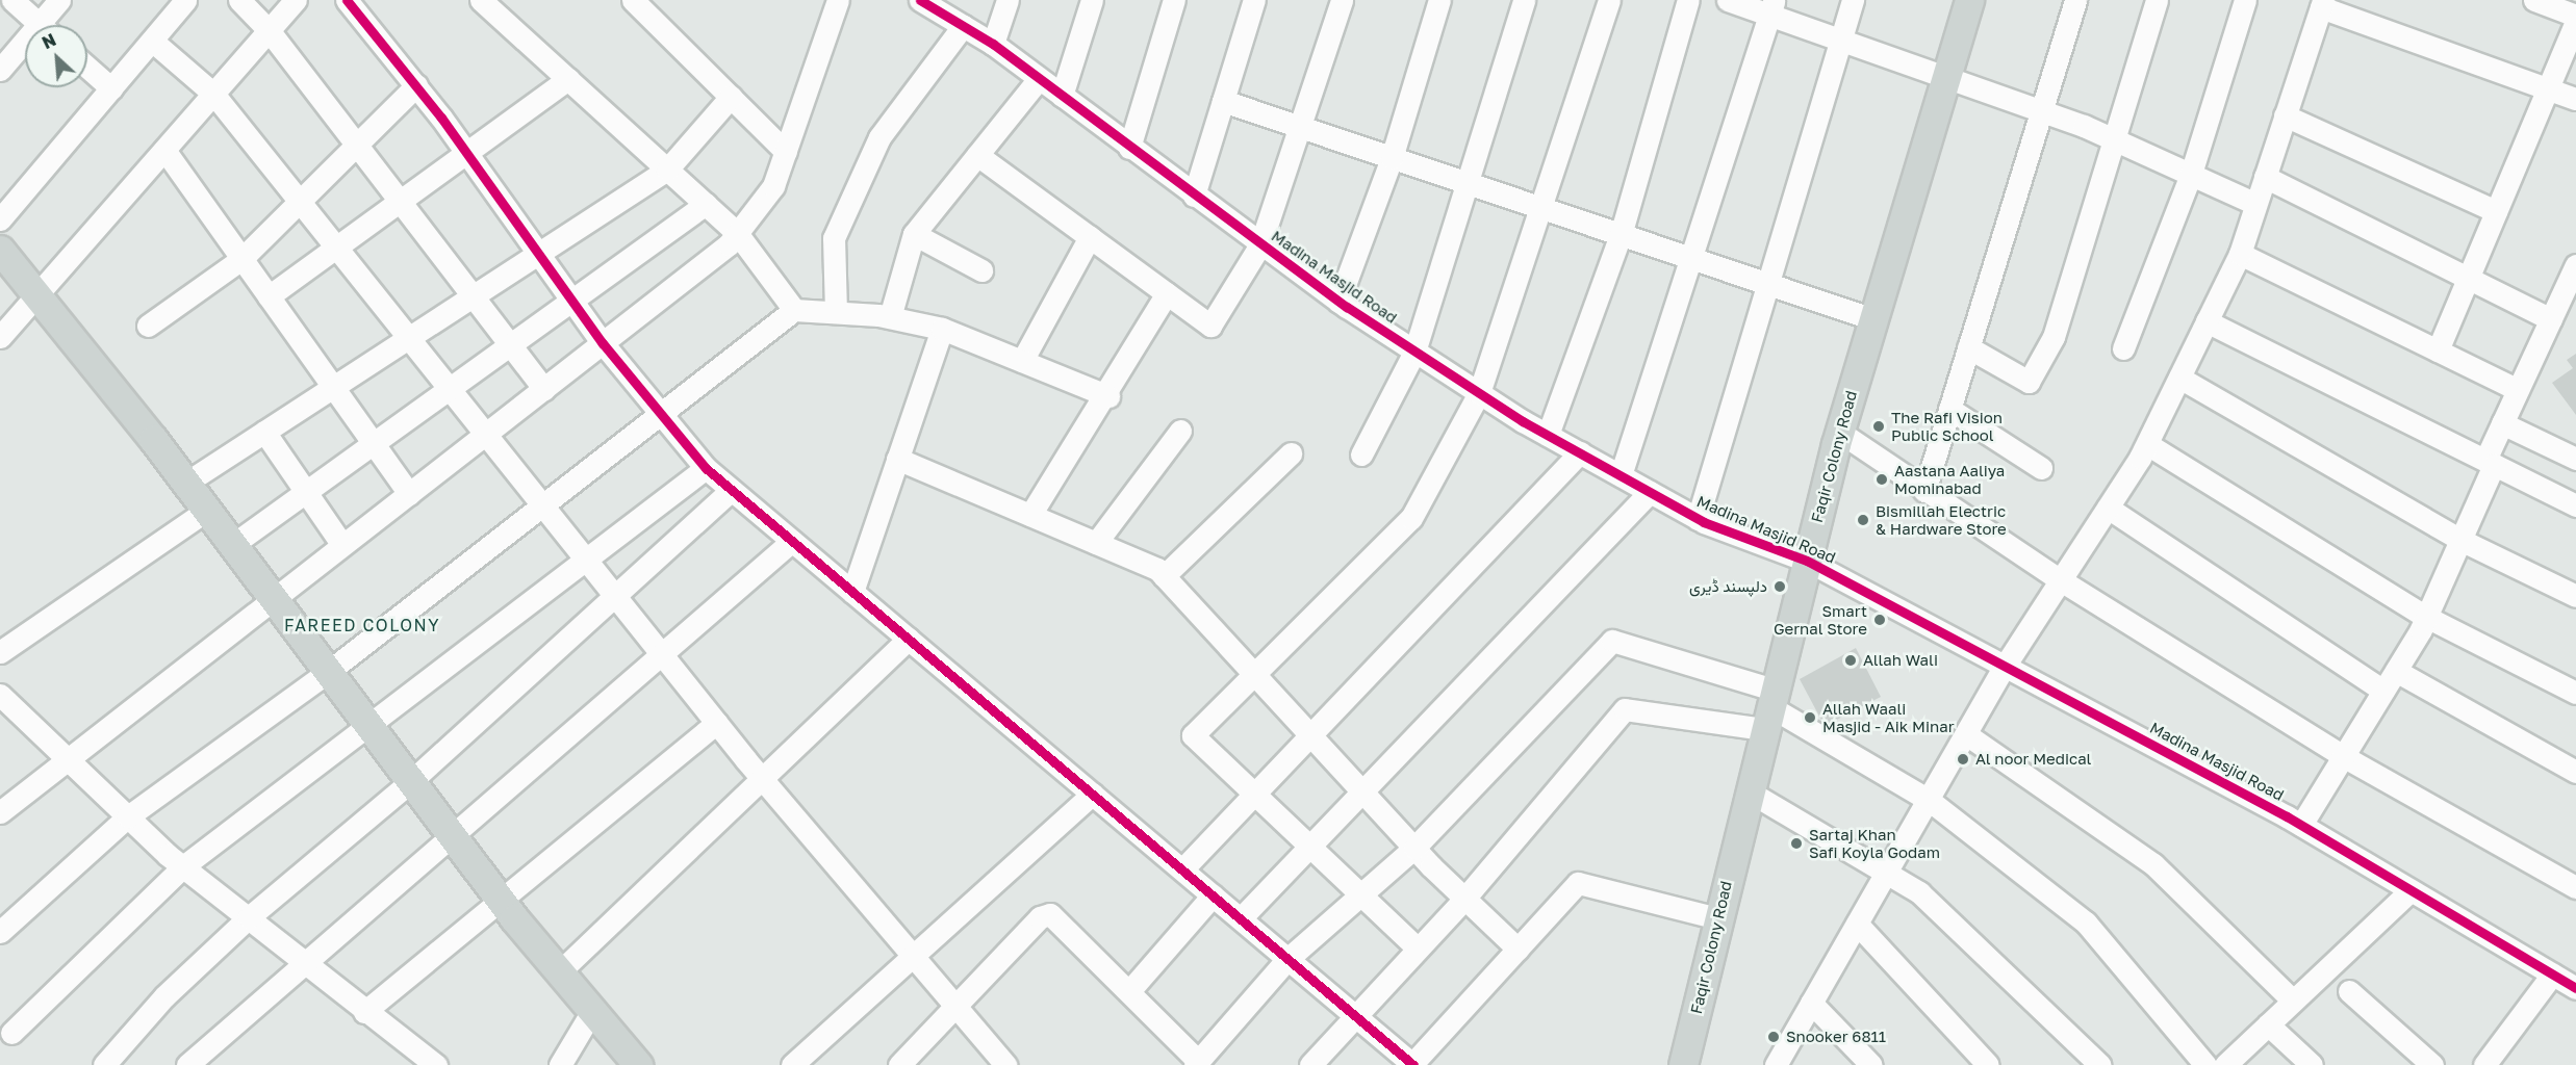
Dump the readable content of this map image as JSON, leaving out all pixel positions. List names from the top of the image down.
{
  "streets": {
    "main road": ["Faqir Colony Road"],
    "street": ["Madina Masjid Road"]
  },
  "crossings": [
    ["Madina Masjid Road", "Faqir Colony Road"]
  ],
  "districts": ["FAREED COLONY"],
  "places": [
    "The Rafi Vision Public School",
    "Aastana Aaliya Mominabad",
    "Bismillah Electric & Hardware Store",
    "دلپسند ڈیری",
    "Smart Gernal Store",
    "Allah Wali",
    "Allah Waali Masjid - Aik Minar",
    "Al noor Medical",
    "Sartaj Khan Safi Koyla Godam",
    "Snooker 6811"
  ],
  "north": "top left"
}
